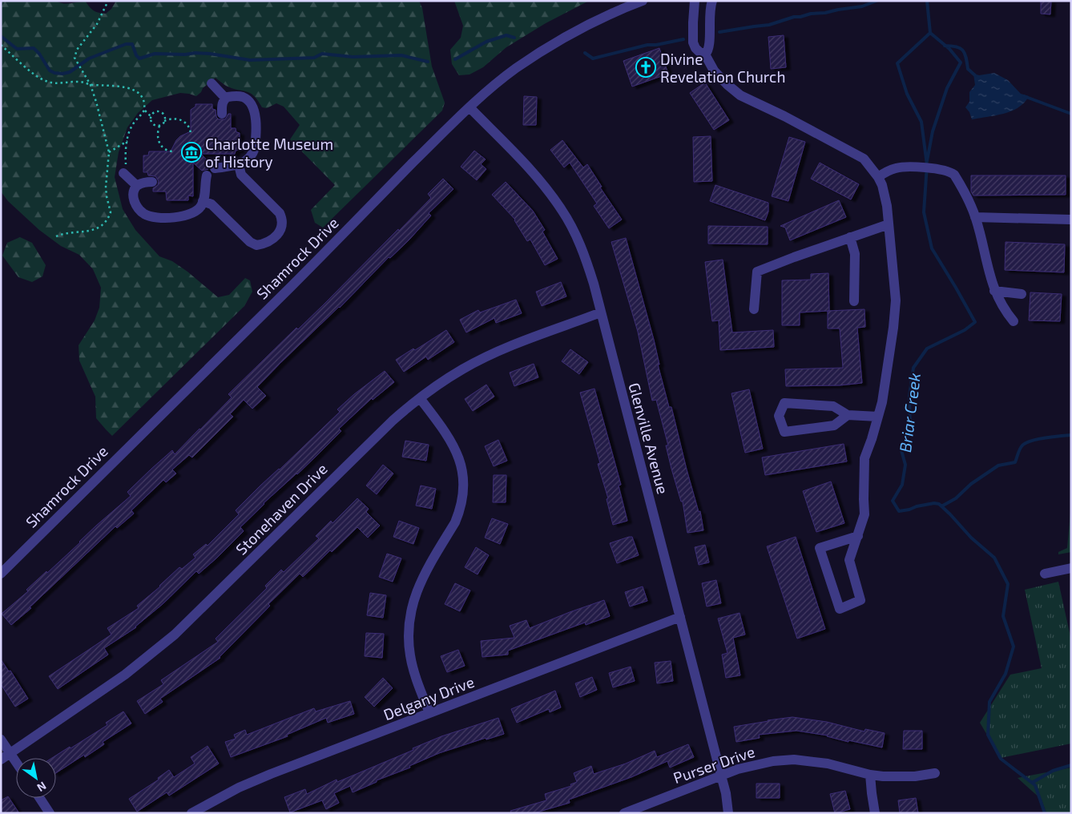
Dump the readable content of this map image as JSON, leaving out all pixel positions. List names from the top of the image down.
{
  "streets": {
    "street": [
      "Shamrock Drive",
      "Glenville Avenue",
      "Stonehaven Drive",
      "Delgany Drive",
      "Purser Drive"
    ]
  },
  "crossings": [
    ["Shamrock Drive", "Glenville Avenue"],
    ["Glenville Avenue", "Stonehaven Drive"],
    ["Glenville Avenue", "Delgany Drive"],
    ["Glenville Avenue", "Purser Drive"]
  ],
  "water": ["Briar Creek"],
  "places": {
    "church": ["Divine Revelation Church"],
    "museum": ["Charlotte Museum of History"]
  },
  "north": "bottom right"
}
